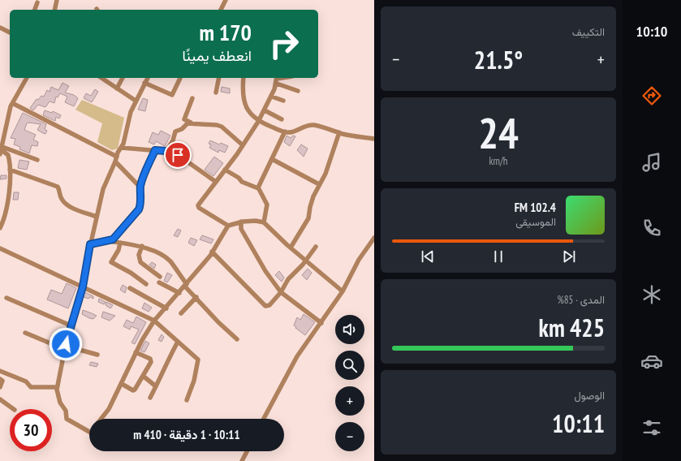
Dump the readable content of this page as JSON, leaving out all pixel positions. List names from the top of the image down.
{
  "page": {
    "tabs": "10:10",
    "tile": [
      "التكييف",
      ["24", "km/h"],
      ["المدى · 85%", "425 km"],
      ["الوصول", "10:11"]
    ],
    "turn": ["170 m", "انعطف يمينًا"],
    "heat": ["−", "21.5°", "+"],
    "song": ["102.4 FM", "الموسيقى"],
    "map_buttons": ["+", "−"],
    "limit": "30",
    "trip": "10:11 · 1 دقيقة · 410 m"
  }
}
